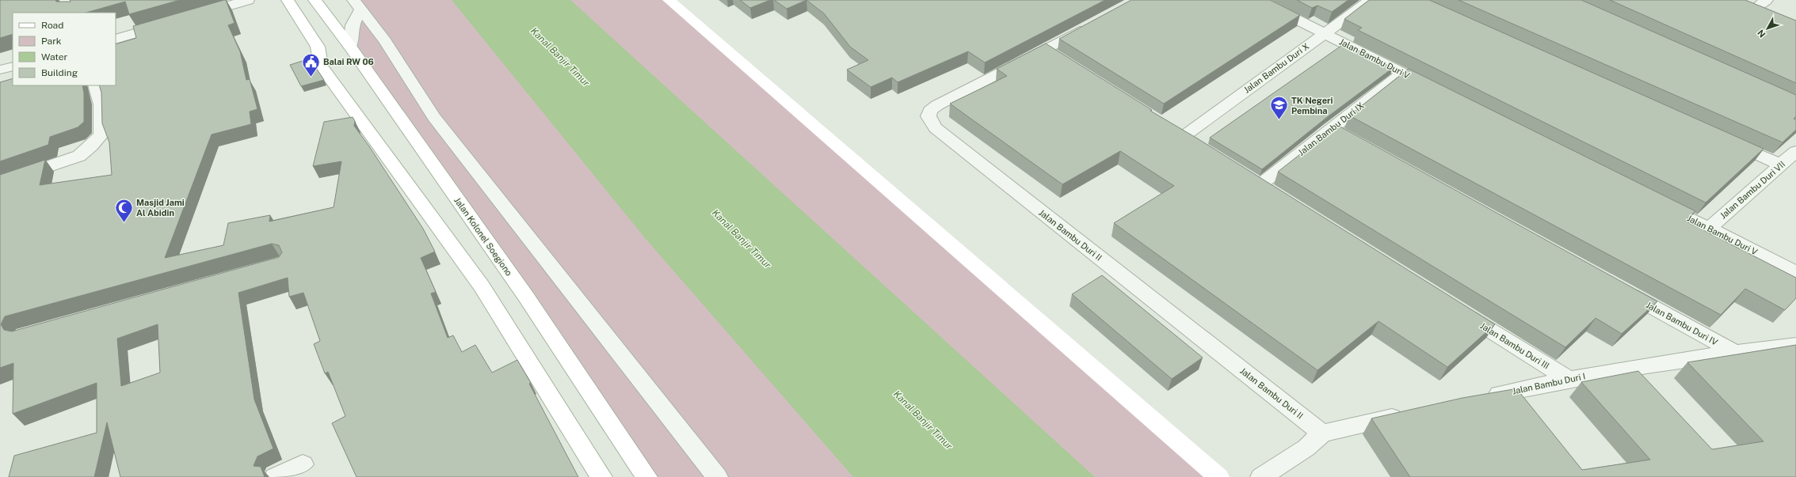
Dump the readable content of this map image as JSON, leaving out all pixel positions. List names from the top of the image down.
{
  "streets": {
    "main road": ["Jalan Kolonel Soegiono"],
    "street": [
      "Jalan Bambu Duri V",
      "Jalan Bambu Duri X",
      "Jalan Bambu Duri IX",
      "Jalan Bambu Duri VII",
      "Jalan Bambu Duri II",
      "Jalan Bambu Duri IV",
      "Jalan Bambu Duri III",
      "Jalan Bambu Duri I"
    ]
  },
  "crossings": [
    ["Jalan Bambu Duri V", "Jalan Bambu Duri X"],
    ["Jalan Bambu Duri V", "Jalan Bambu Duri IX"],
    ["Jalan Bambu Duri V", "Jalan Bambu Duri VII"],
    ["Jalan Bambu Duri IV", "Jalan Bambu Duri I"],
    ["Jalan Bambu Duri III", "Jalan Bambu Duri I"]
  ],
  "water": ["Kanal Banjir Timur"],
  "places": {
    "public building": ["Balai RW 06"],
    "school or university": ["TK Negeri Pembina"],
    "mosque": ["Masjid Jami Al Abidin"]
  },
  "legend": [
    "Road",
    "Park",
    "Water",
    "Building"
  ],
  "north": "bottom left"
}
